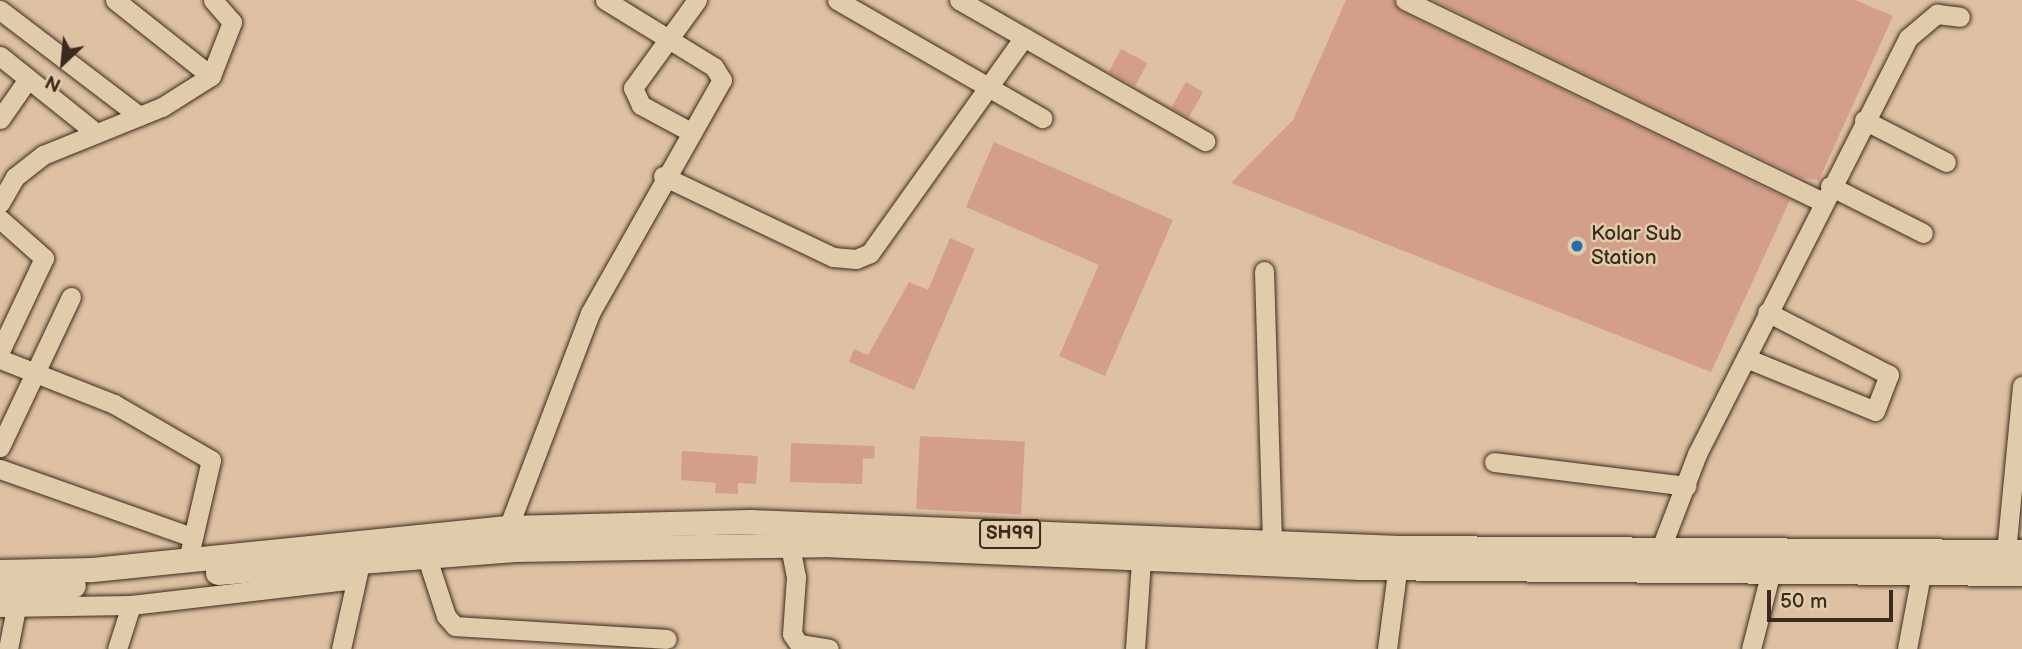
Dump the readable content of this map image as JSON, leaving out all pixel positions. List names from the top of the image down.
{
  "streets": {
    "main road": ["SH99"]
  },
  "places": ["Kolar Sub Station"],
  "scale_bar": "50 m",
  "north": "bottom left"
}
